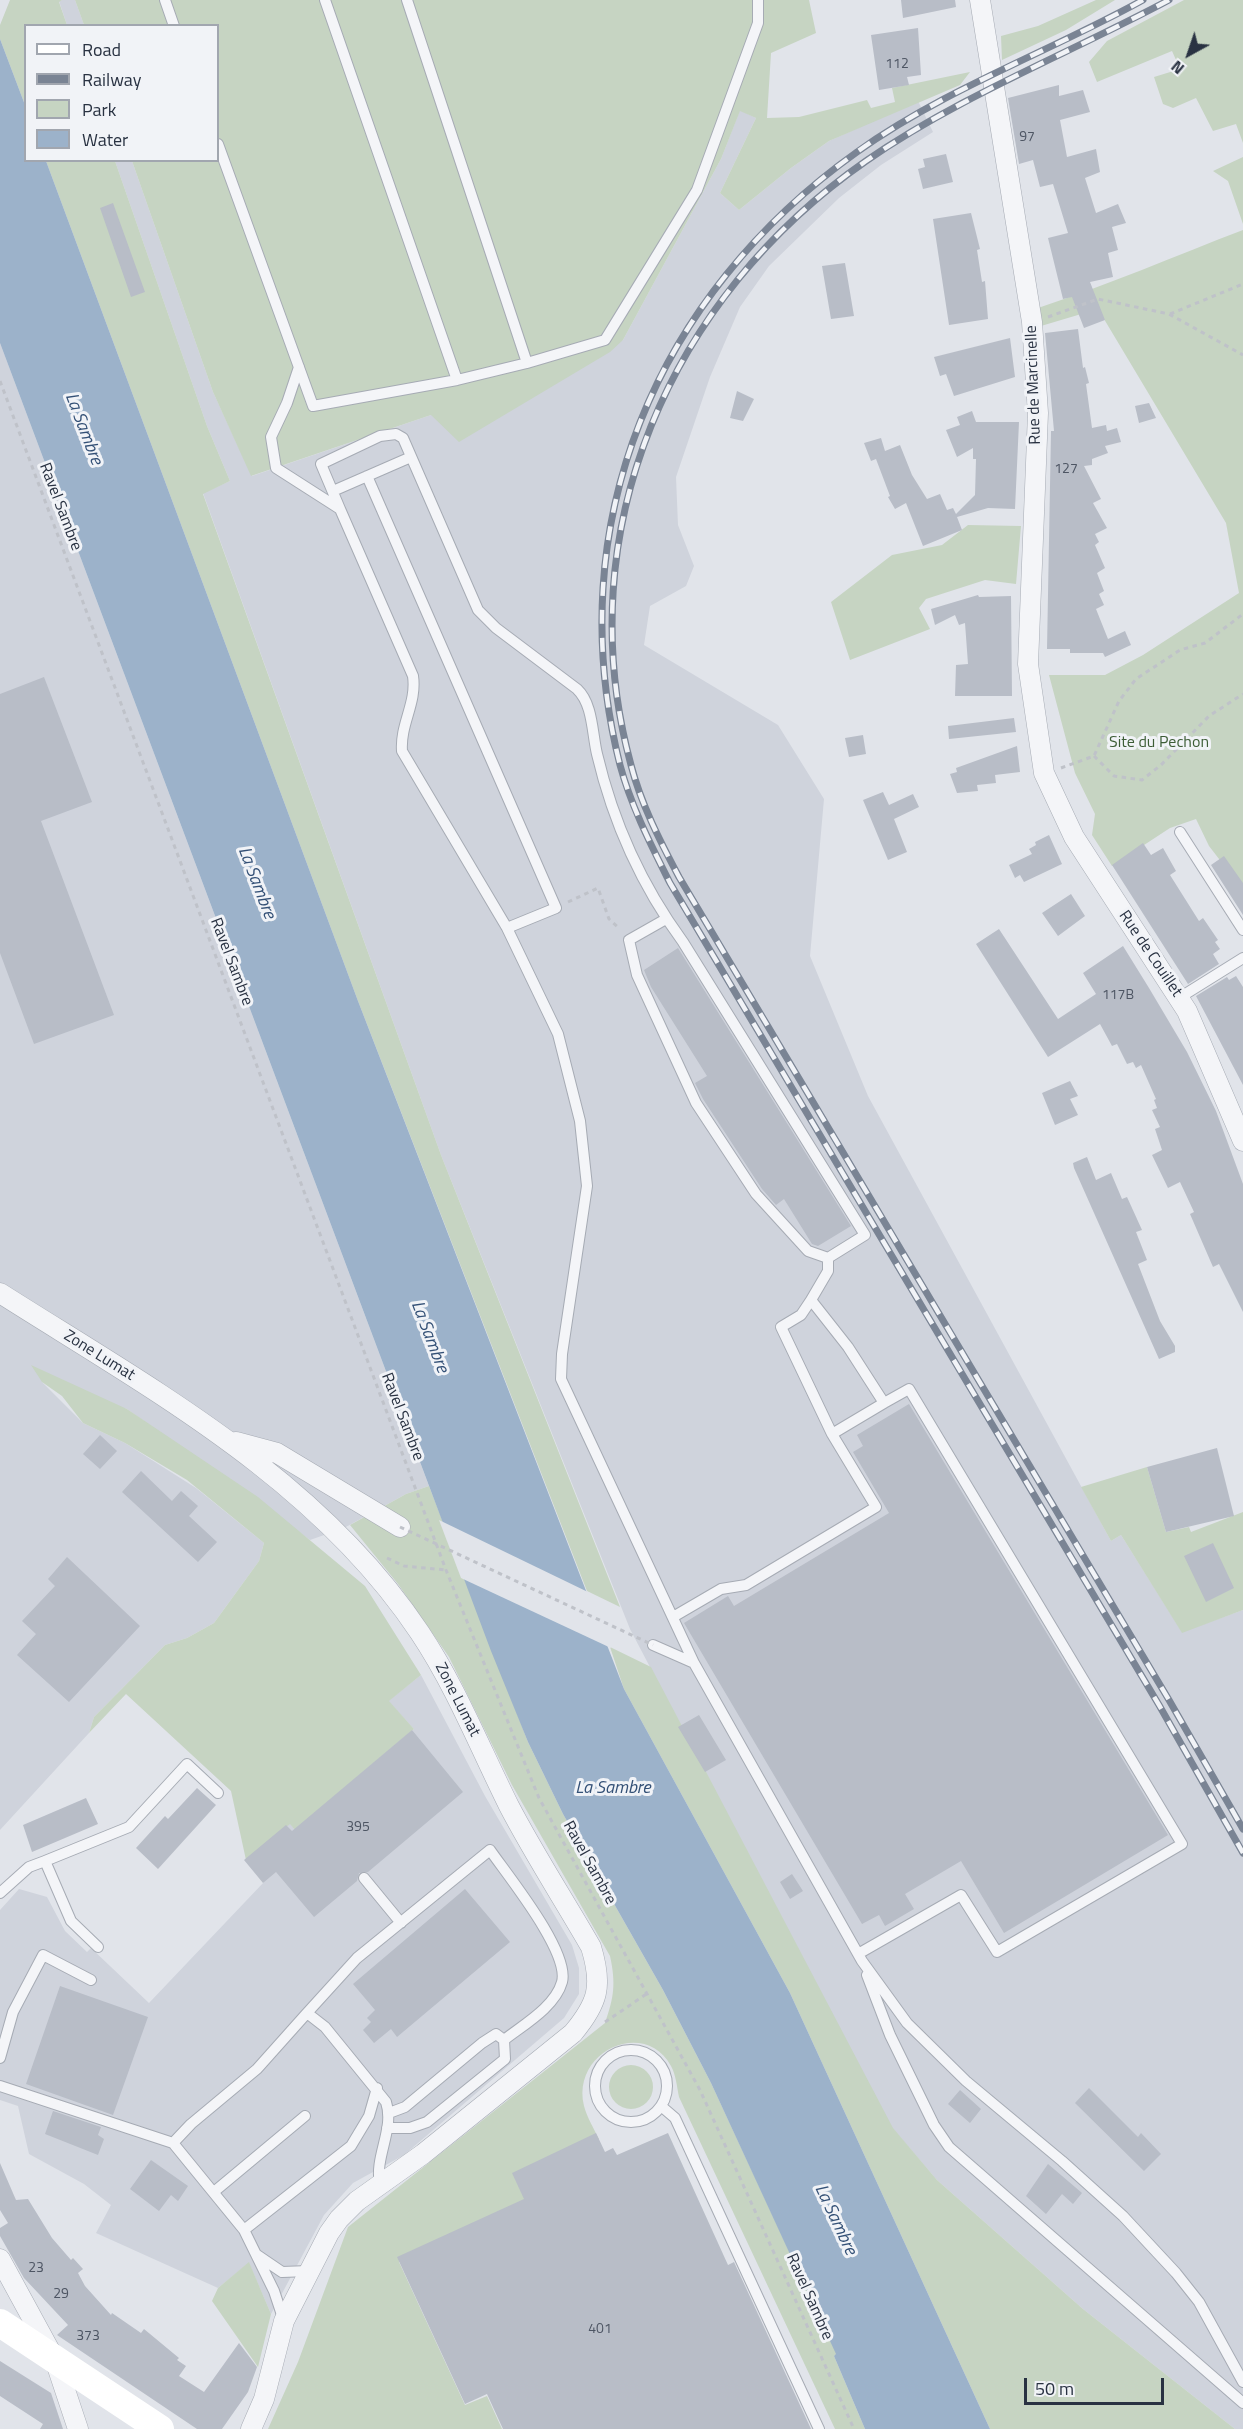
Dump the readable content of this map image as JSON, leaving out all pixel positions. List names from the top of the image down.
{
  "streets": {
    "street": ["Rue de Marcinelle", "Rue de Couillet", "Zone Lumat"],
    "path": ["Ravel Sambre"]
  },
  "crossings": [
    ["Rue de Marcinelle", "Rue de Couillet"]
  ],
  "water": ["La Sambre"],
  "parks": ["Site du Pechon"],
  "house_numbers": [
    "112",
    "97",
    "127",
    "117B",
    "395",
    "23",
    "29",
    "401",
    "373"
  ],
  "legend": [
    "Road",
    "Railway",
    "Park",
    "Water"
  ],
  "scale_bar": "50 m",
  "north": "bottom left"
}
